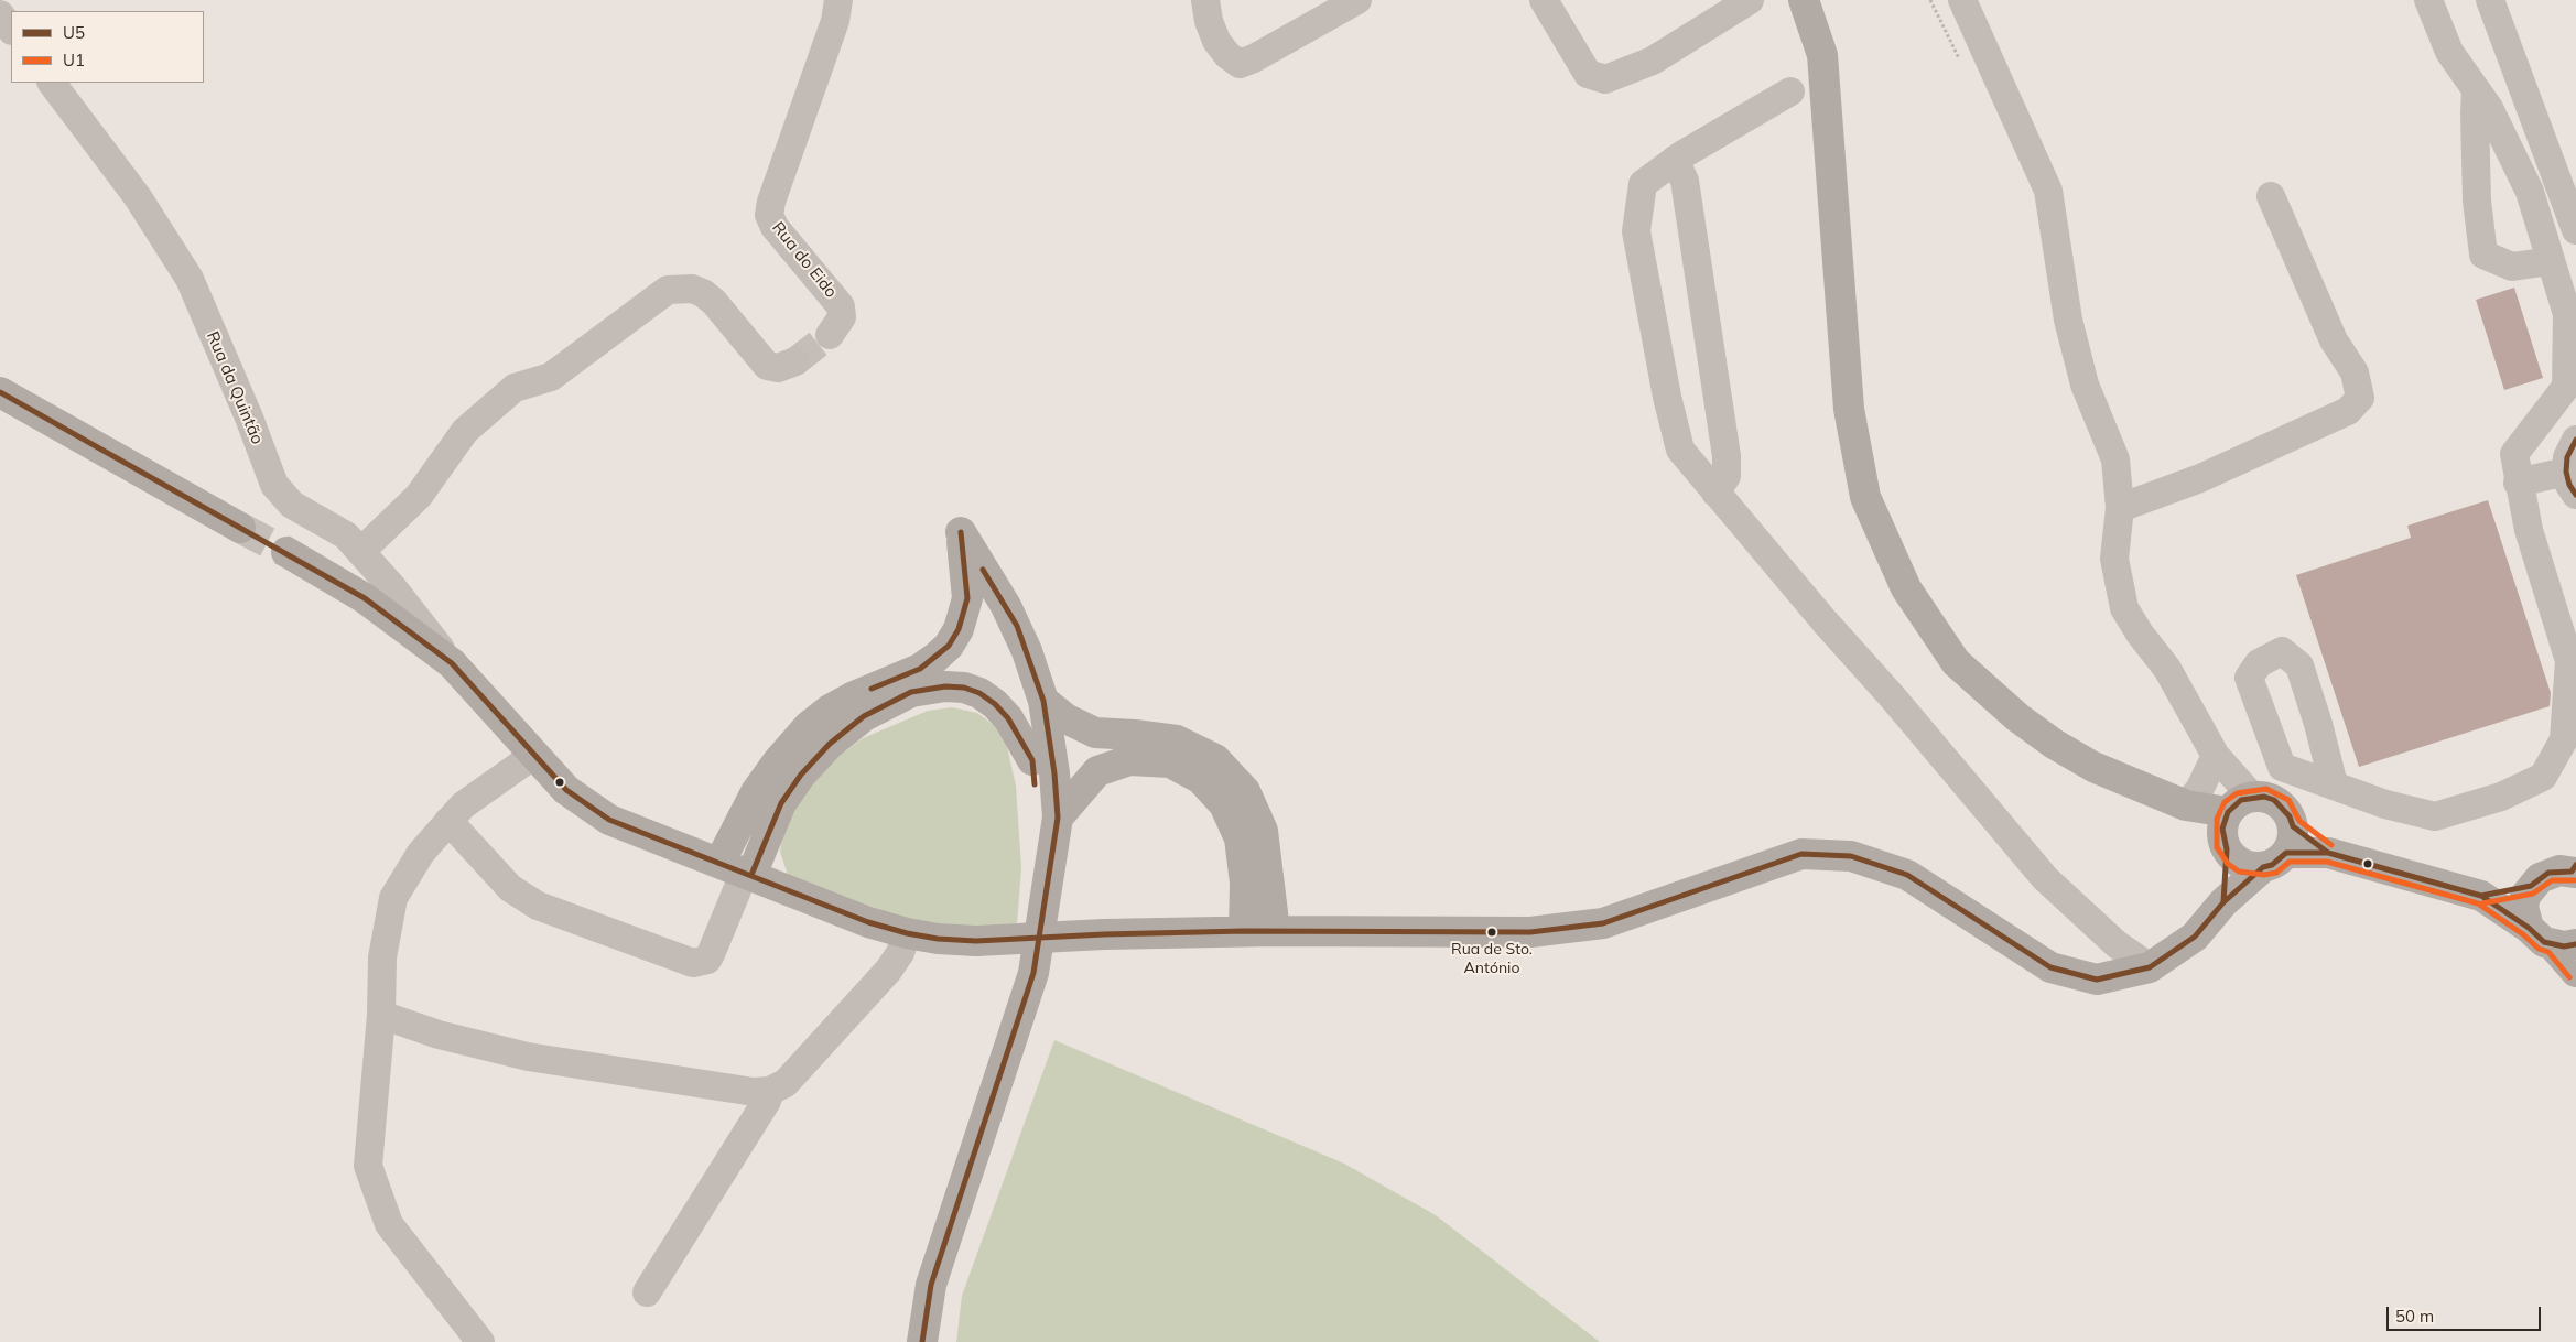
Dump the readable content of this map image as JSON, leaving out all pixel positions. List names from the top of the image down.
{
  "streets": {
    "street": ["Rua do Eido", "Rua da Quintão"]
  },
  "places": ["Rua de Sto. António"],
  "lines": ["transit line U5", "transit line U1"],
  "legend": ["U5", "U1"],
  "scale_bar": "50 m"
}
